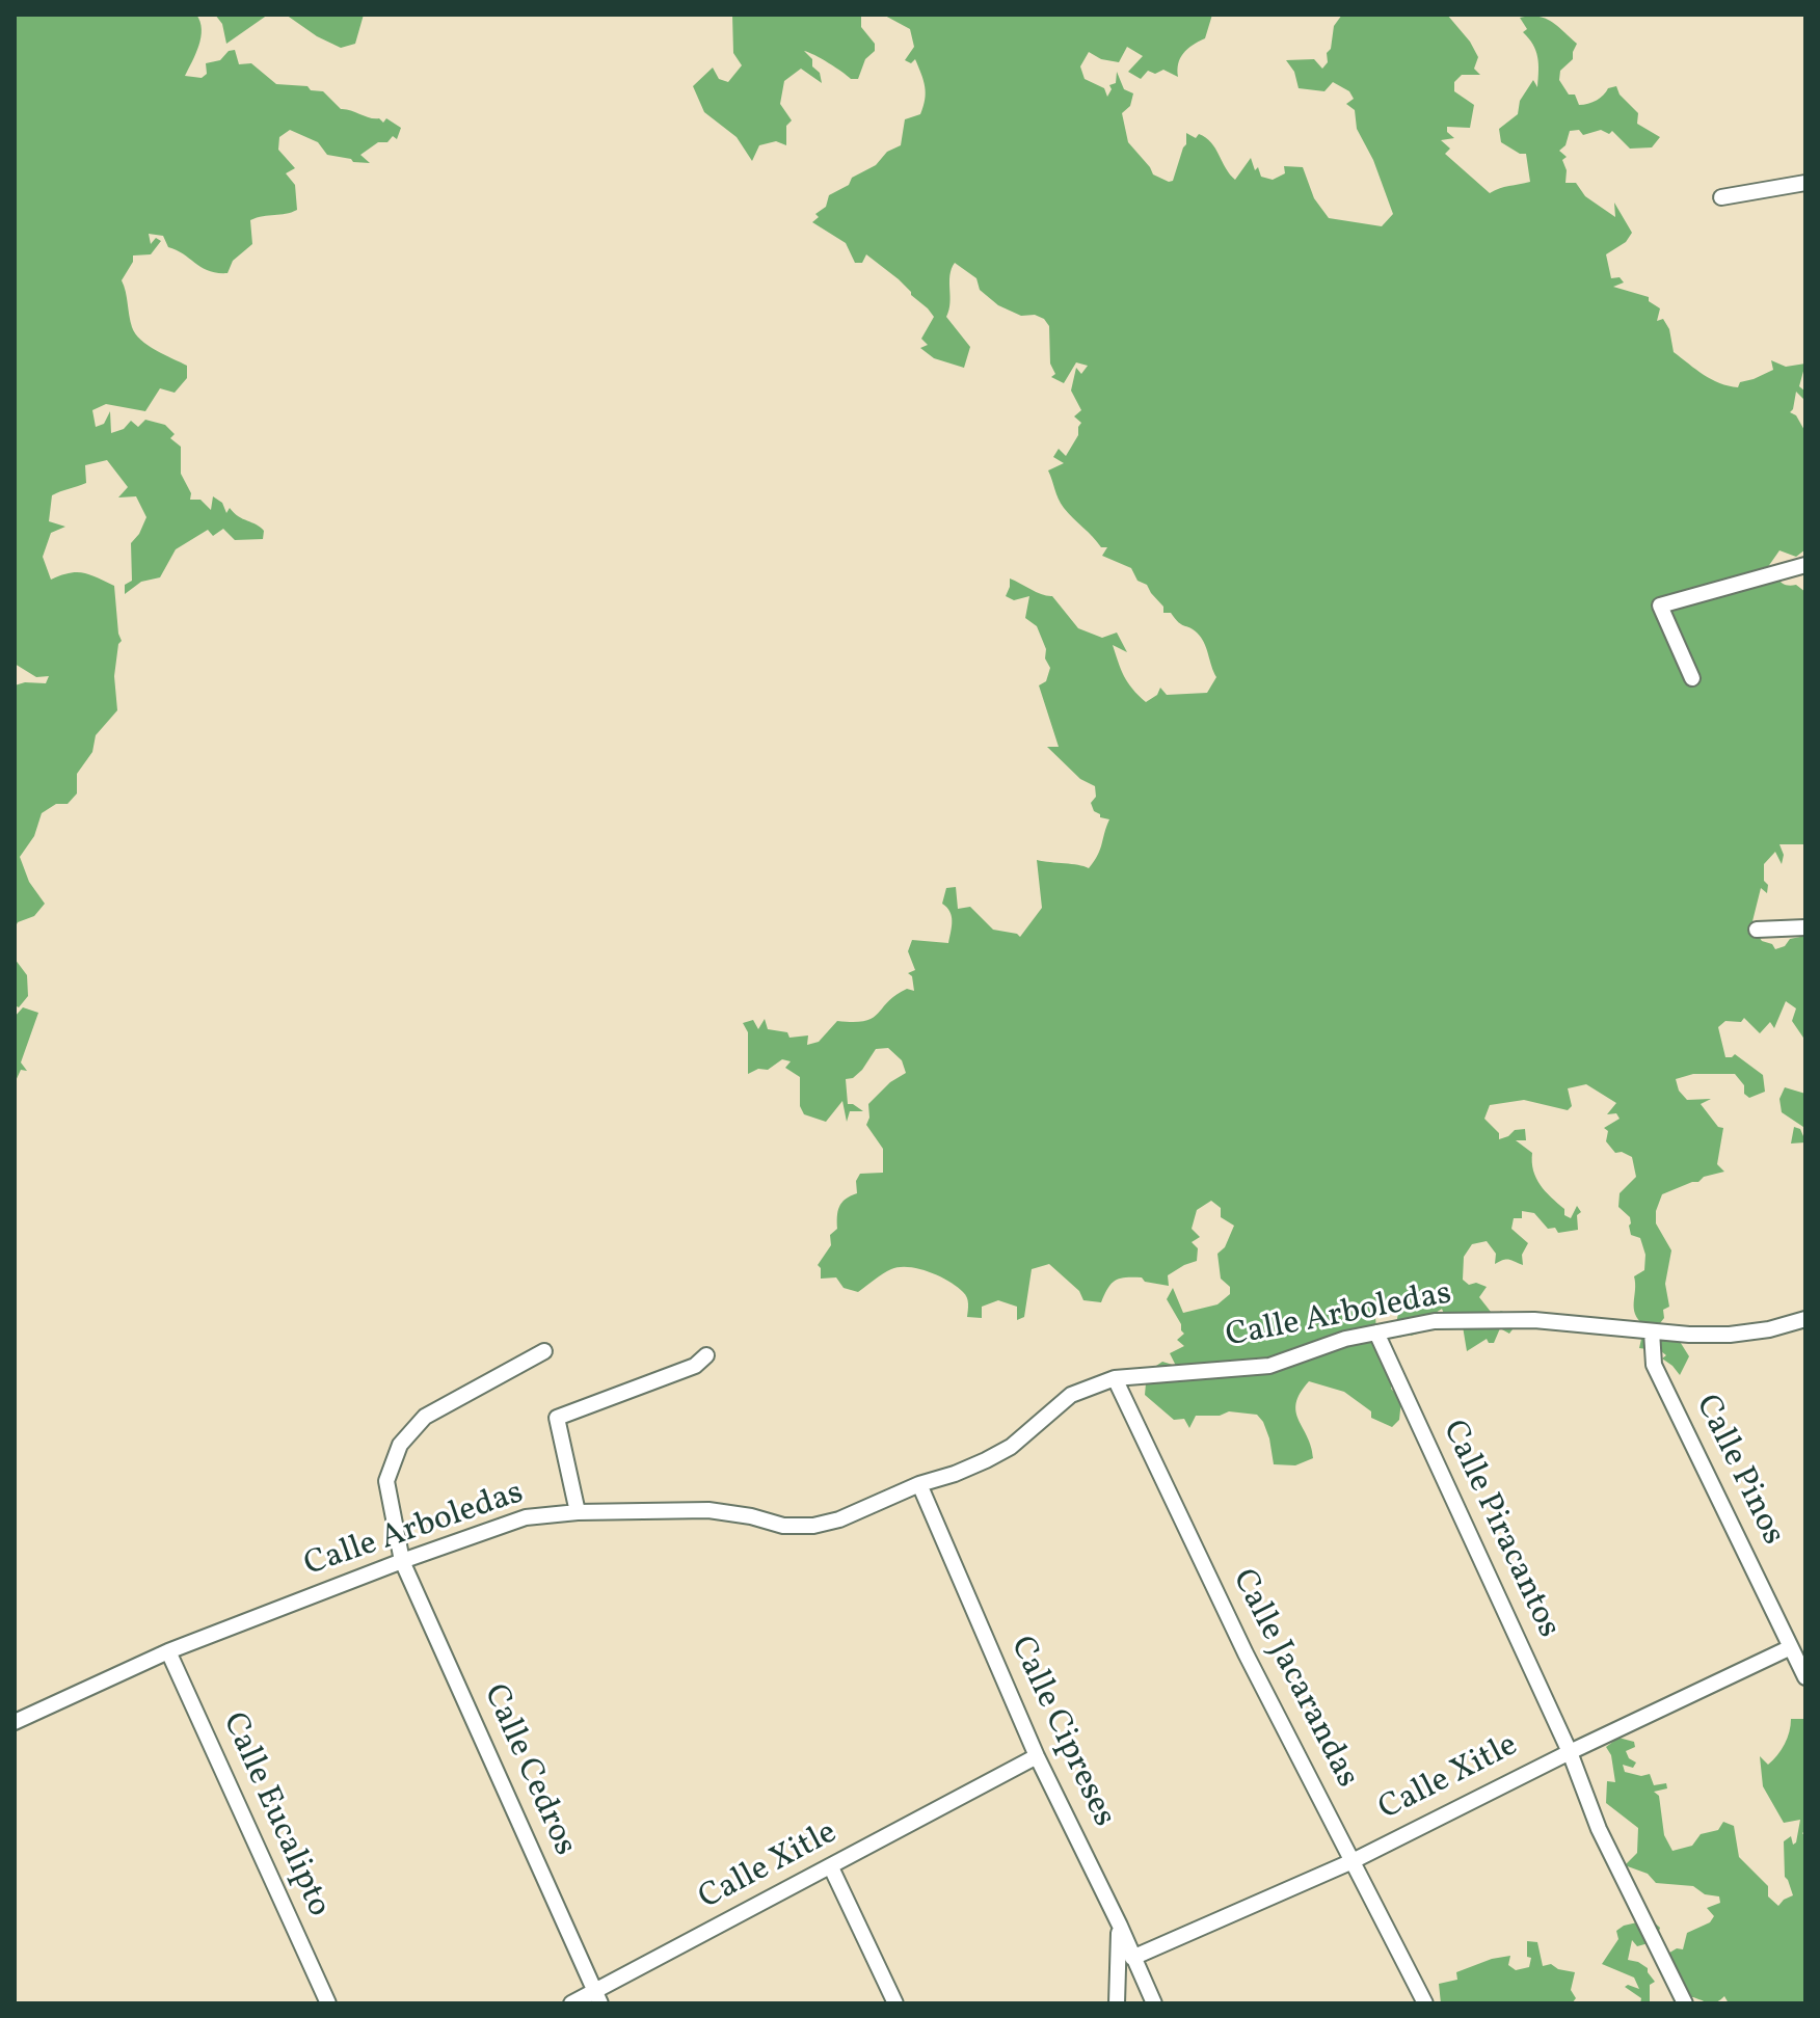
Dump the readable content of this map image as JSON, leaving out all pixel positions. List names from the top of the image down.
{
  "streets": {
    "street": [
      "Calle Arboledas",
      "Calle Pinos",
      "Calle Piracantos",
      "Calle Jacarandas",
      "Calle Cipreses",
      "Calle Cedros",
      "Calle Xitle",
      "Calle Eucalipto"
    ]
  },
  "crossings": [
    ["Calle Arboledas", "Calle Pinos"],
    ["Calle Arboledas", "Calle Piracantos"],
    ["Calle Arboledas", "Calle Jacarandas"],
    ["Calle Arboledas", "Calle Cipreses"],
    ["Calle Arboledas", "Calle Cedros"],
    ["Calle Arboledas", "Calle Eucalipto"],
    ["Calle Pinos", "Calle Xitle"],
    ["Calle Piracantos", "Calle Xitle"],
    ["Calle Jacarandas", "Calle Xitle"],
    ["Calle Cipreses", "Calle Xitle"],
    ["Calle Cedros", "Calle Xitle"]
  ]
}
